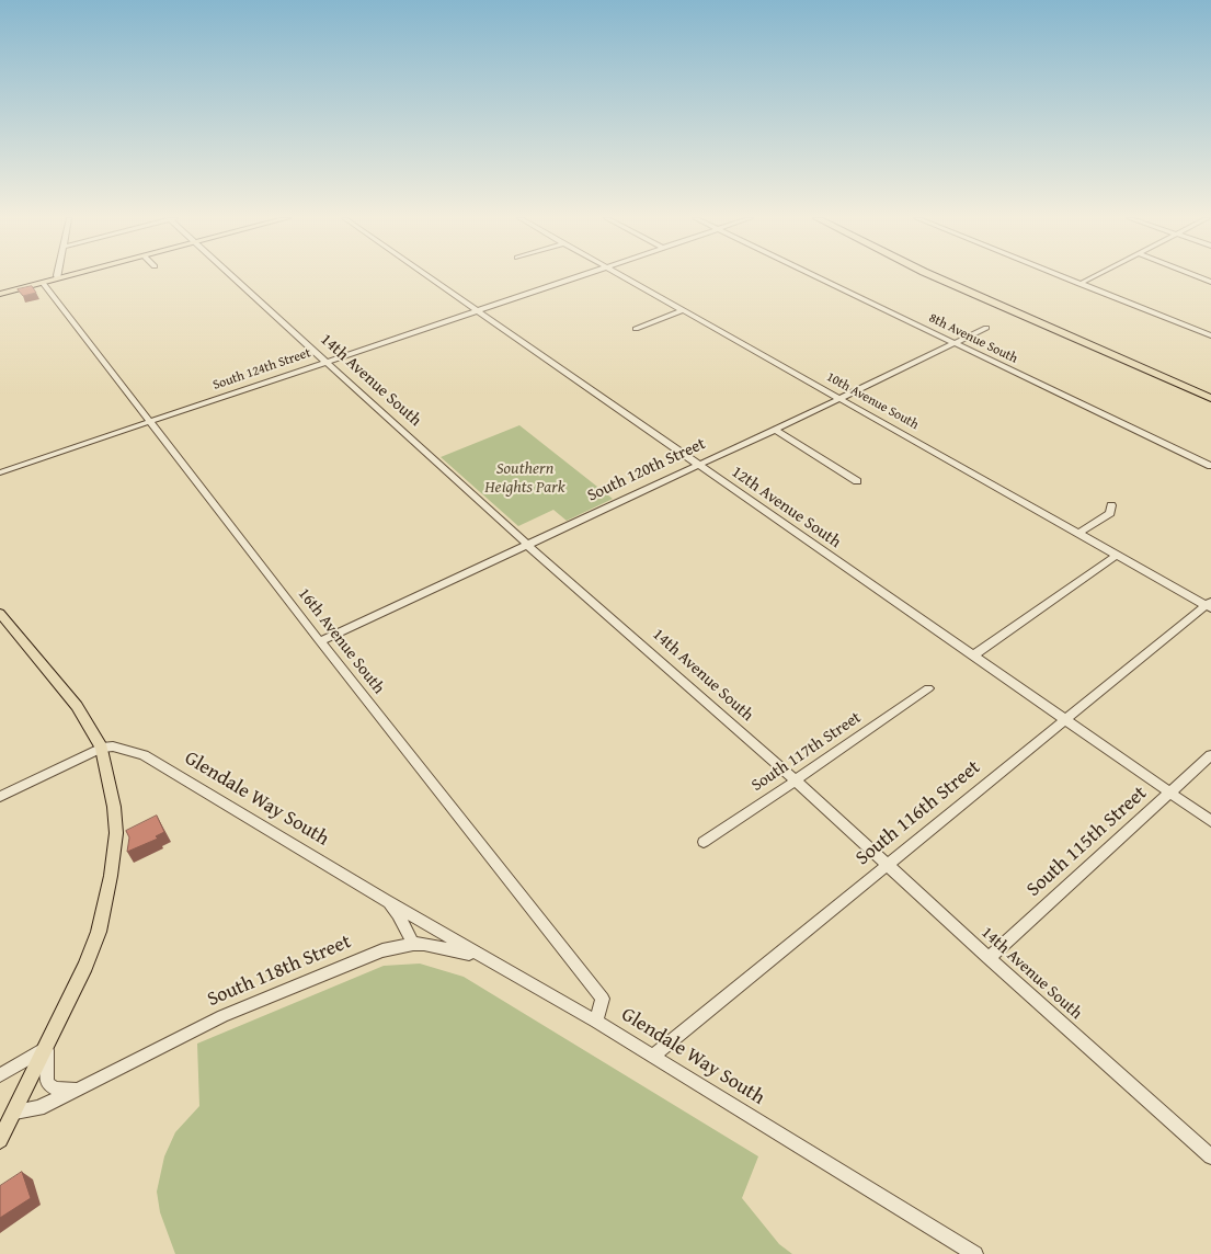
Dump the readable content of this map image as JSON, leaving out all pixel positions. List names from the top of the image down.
{
  "streets": {
    "street": [
      "8th Avenue South",
      "South 124th Street",
      "14th Avenue South",
      "10th Avenue South",
      "South 120th Street",
      "12th Avenue South",
      "16th Avenue South",
      "South 117th Street",
      "Glendale Way South",
      "South 116th Street",
      "South 115th Street",
      "South 118th Street"
    ]
  },
  "crossings": [
    ["8th Avenue South", "South 120th Street"],
    ["South 124th Street", "14th Avenue South"],
    ["South 124th Street", "12th Avenue South"],
    ["South 124th Street", "16th Avenue South"],
    ["14th Avenue South", "South 120th Street"],
    ["14th Avenue South", "South 117th Street"],
    ["14th Avenue South", "South 116th Street"],
    ["14th Avenue South", "South 115th Street"],
    ["10th Avenue South", "South 120th Street"],
    ["10th Avenue South", "South 116th Street"],
    ["South 120th Street", "12th Avenue South"],
    ["South 120th Street", "16th Avenue South"],
    ["12th Avenue South", "South 116th Street"],
    ["12th Avenue South", "South 115th Street"],
    ["16th Avenue South", "Glendale Way South"],
    ["Glendale Way South", "South 116th Street"],
    ["Glendale Way South", "South 118th Street"]
  ],
  "parks": ["Southern Heights Park"]
}
